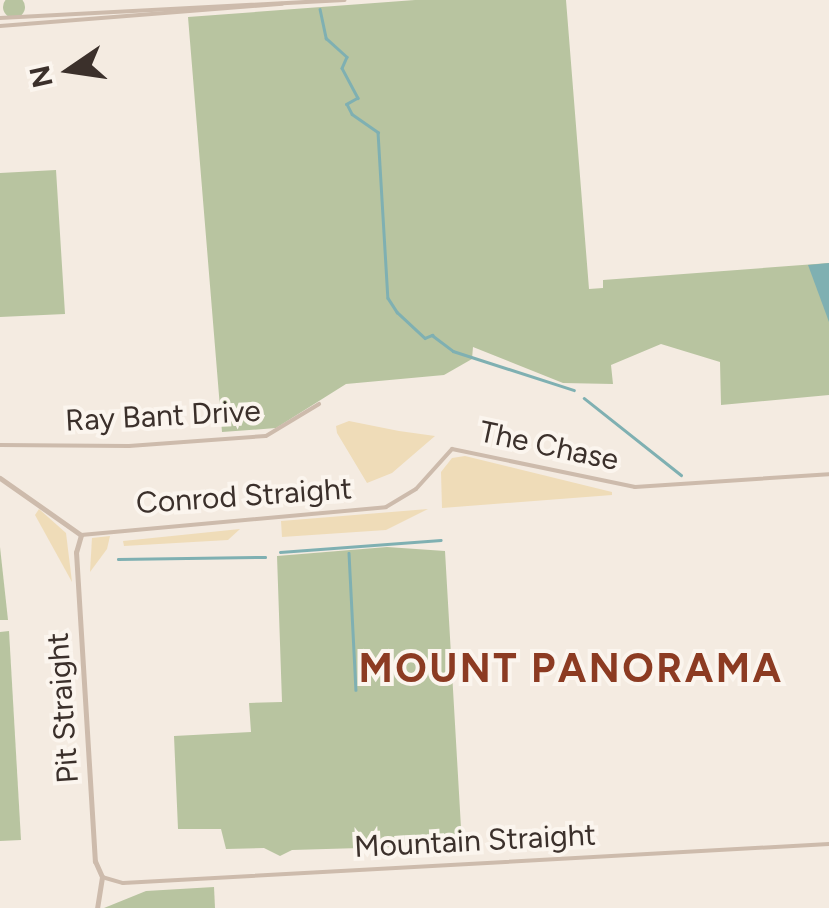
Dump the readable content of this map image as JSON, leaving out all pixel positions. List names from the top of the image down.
{
  "streets": {
    "street": [
      "Ray Bant Drive",
      "The Chase",
      "Conrod Straight",
      "Pit Straight",
      "Mountain Straight"
    ]
  },
  "crossings": [
    ["The Chase", "Conrod Straight"],
    ["Conrod Straight", "Pit Straight"],
    ["Pit Straight", "Mountain Straight"]
  ],
  "districts": ["MOUNT PANORAMA"],
  "north": "left"
}
